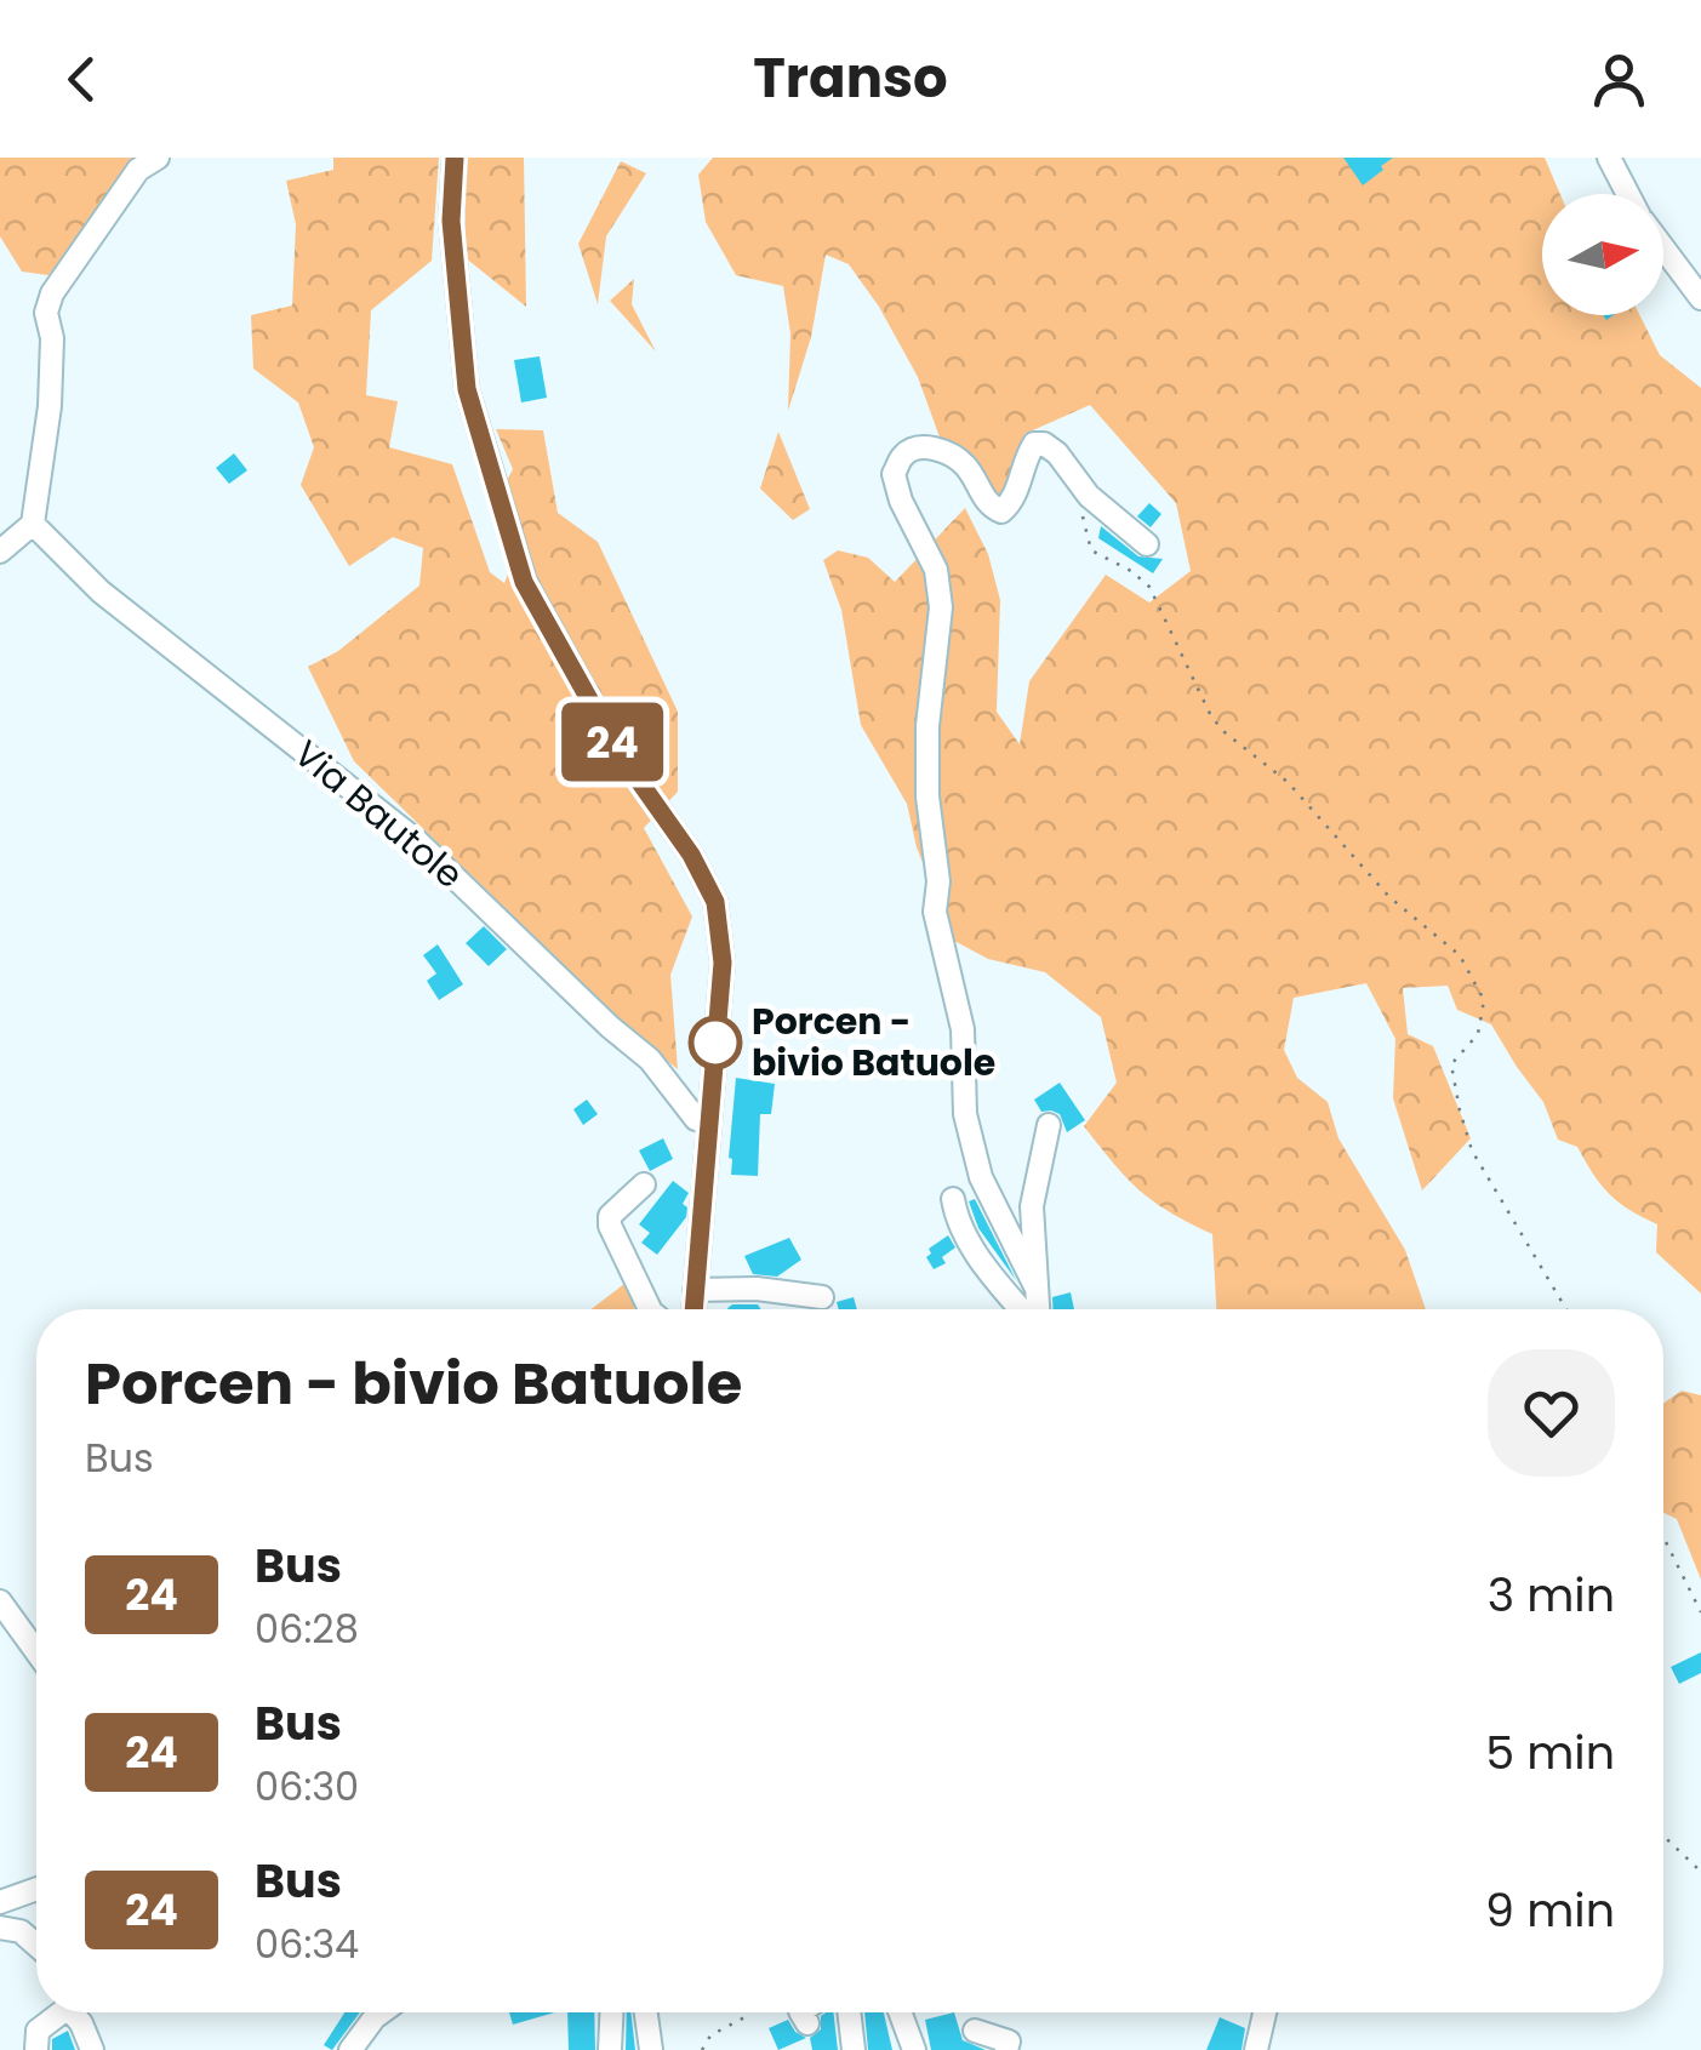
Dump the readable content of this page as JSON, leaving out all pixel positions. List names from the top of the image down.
{
  "streets": {
    "street": ["Via Bautole"]
  },
  "places": ["Porcen - bivio Batuole"],
  "lines": ["bus line 24"],
  "north": "right",
  "page": {
    "header": "Transo",
    "on_map": "24",
    "heading": ["Porcen - bivio Batuole", "Bus"],
    "list": [
      {
        "mark": "24",
        "name": "Bus",
        "note": "06:28",
        "value": "3 min"
      },
      {
        "mark": "24",
        "name": "Bus",
        "note": "06:30",
        "value": "5 min"
      },
      {
        "mark": "24",
        "name": "Bus",
        "note": "06:34",
        "value": "9 min"
      }
    ]
  }
}
